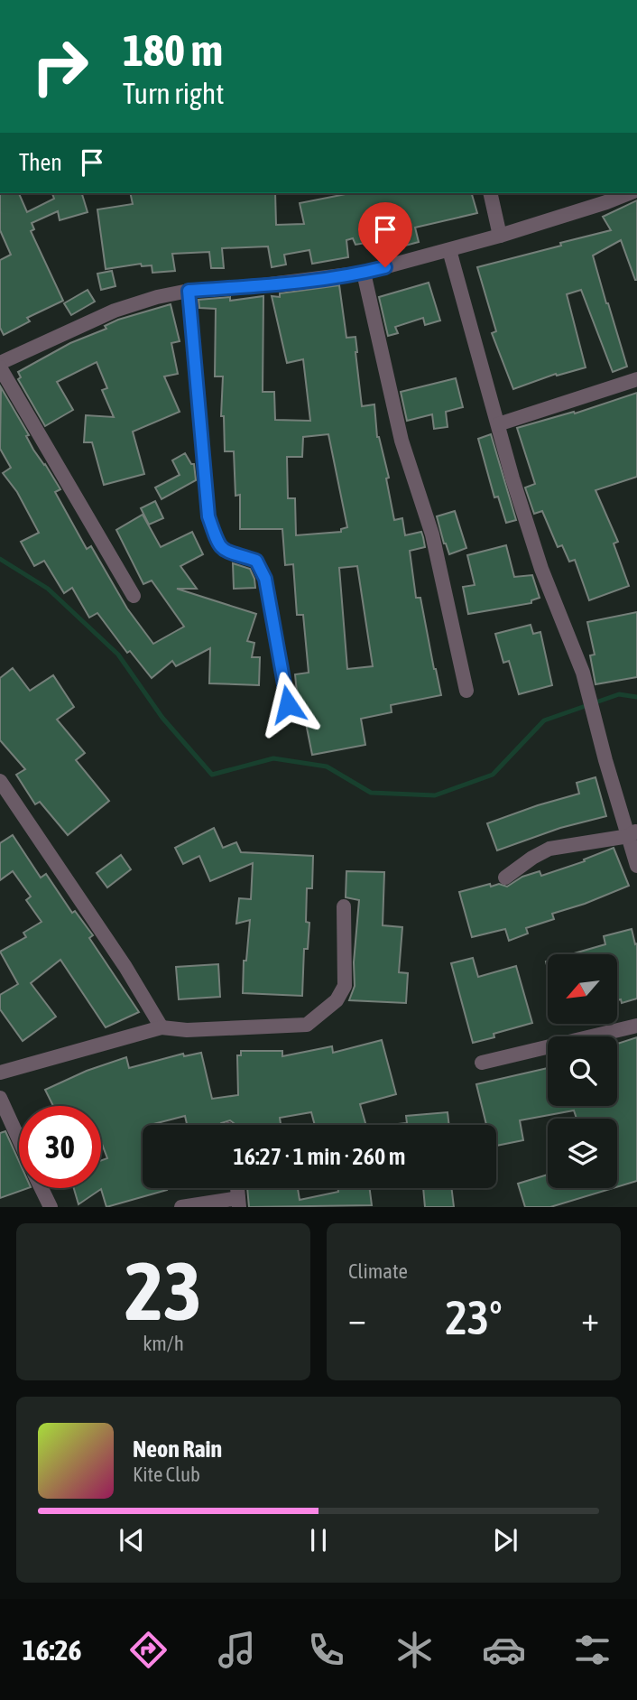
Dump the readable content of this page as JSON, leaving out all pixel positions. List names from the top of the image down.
{
  "north": "bottom left",
  "page": {
    "turn": ["180 m", "Turn right"],
    "then": "Then",
    "limit": "30",
    "trip": "16:27 · 1 min · 260 m",
    "tile": [
      ["23", "km/h"],
      "Climate"
    ],
    "heat": ["−", "23°", "+"],
    "song": ["Neon Rain", "Kite Club"],
    "tabs": "16:26"
  }
}
